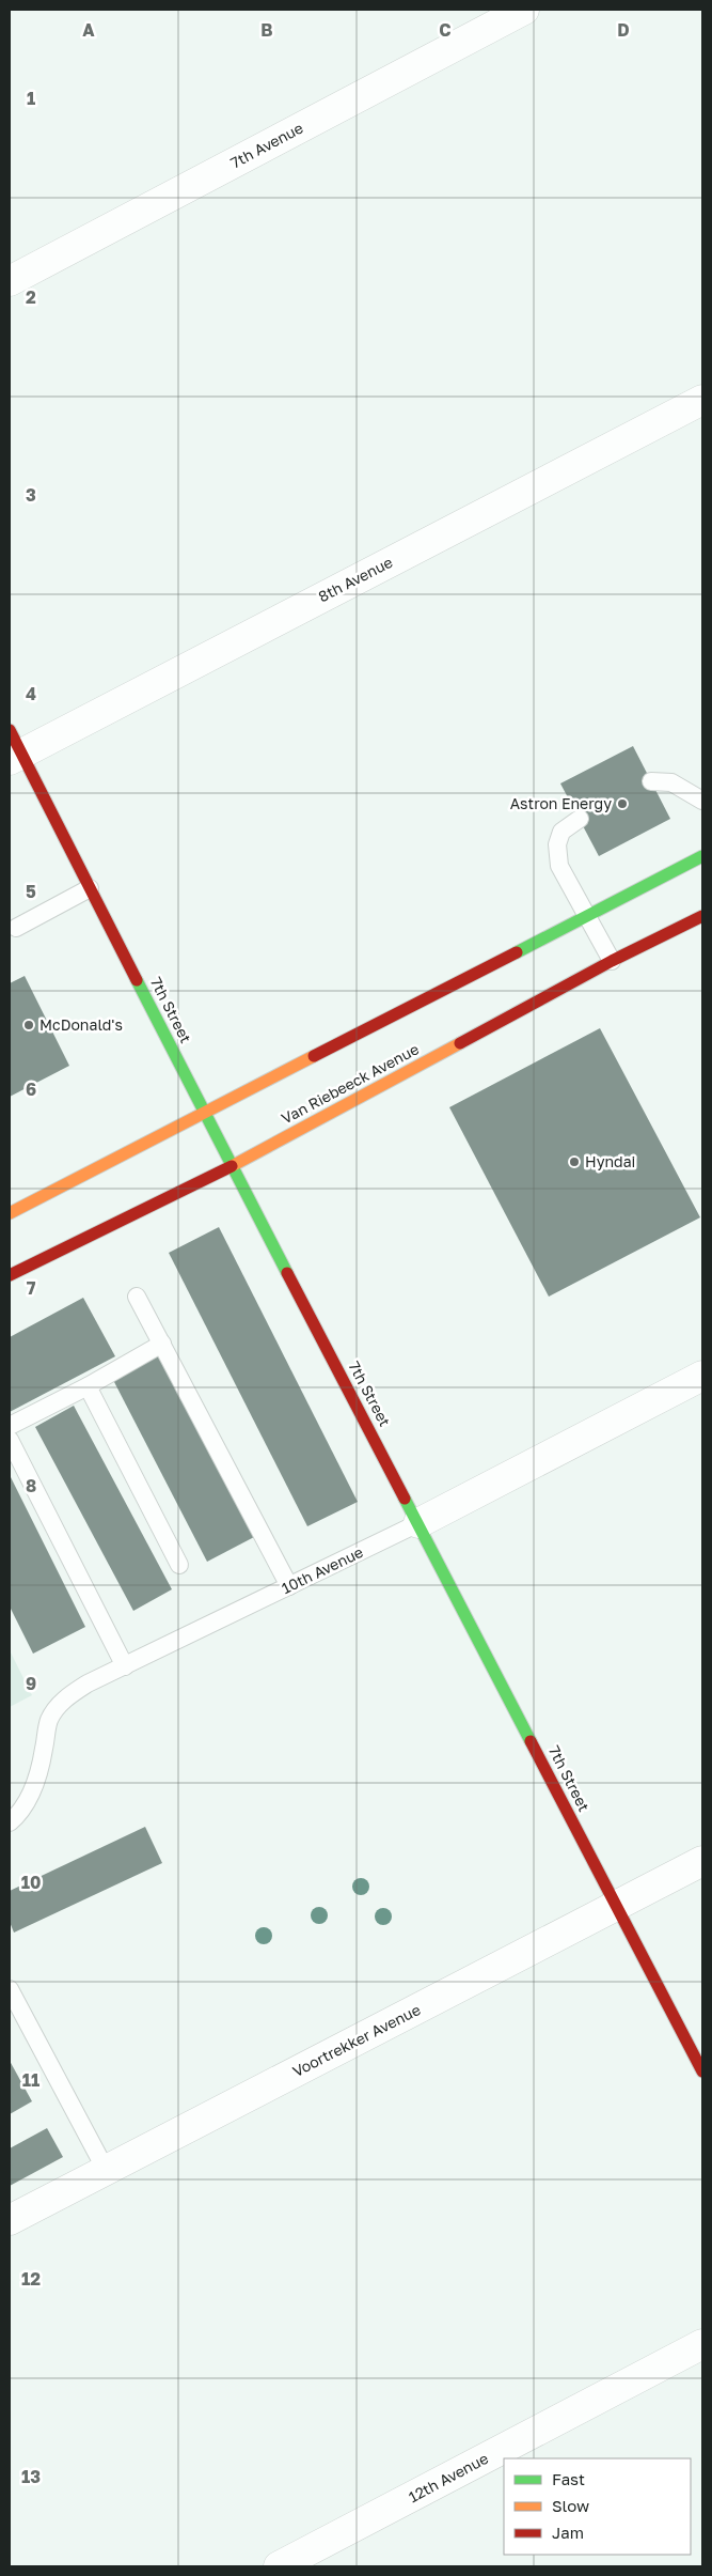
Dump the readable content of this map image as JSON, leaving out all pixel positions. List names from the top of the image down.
{
  "streets": {
    "main road": ["7th Street", "Van Riebeeck Avenue"],
    "street": [
      "7th Avenue",
      "8th Avenue",
      "10th Avenue",
      "Voortrekker Avenue",
      "12th Avenue"
    ]
  },
  "crossings": [
    ["8th Avenue", "7th Street"],
    ["7th Street", "Van Riebeeck Avenue"],
    ["7th Street", "10th Avenue"],
    ["7th Street", "Voortrekker Avenue"]
  ],
  "places": ["Astron Energy", "McDonald's", "Hyndai"],
  "legend": ["Fast", "Slow", "Jam"],
  "grid": {
    "columns": [
      "A",
      "B",
      "C",
      "D"
    ],
    "rows": [
      "1",
      "2",
      "3",
      "4",
      "5",
      "6",
      "7",
      "8",
      "9",
      "10",
      "11",
      "12",
      "13"
    ]
  }
}
